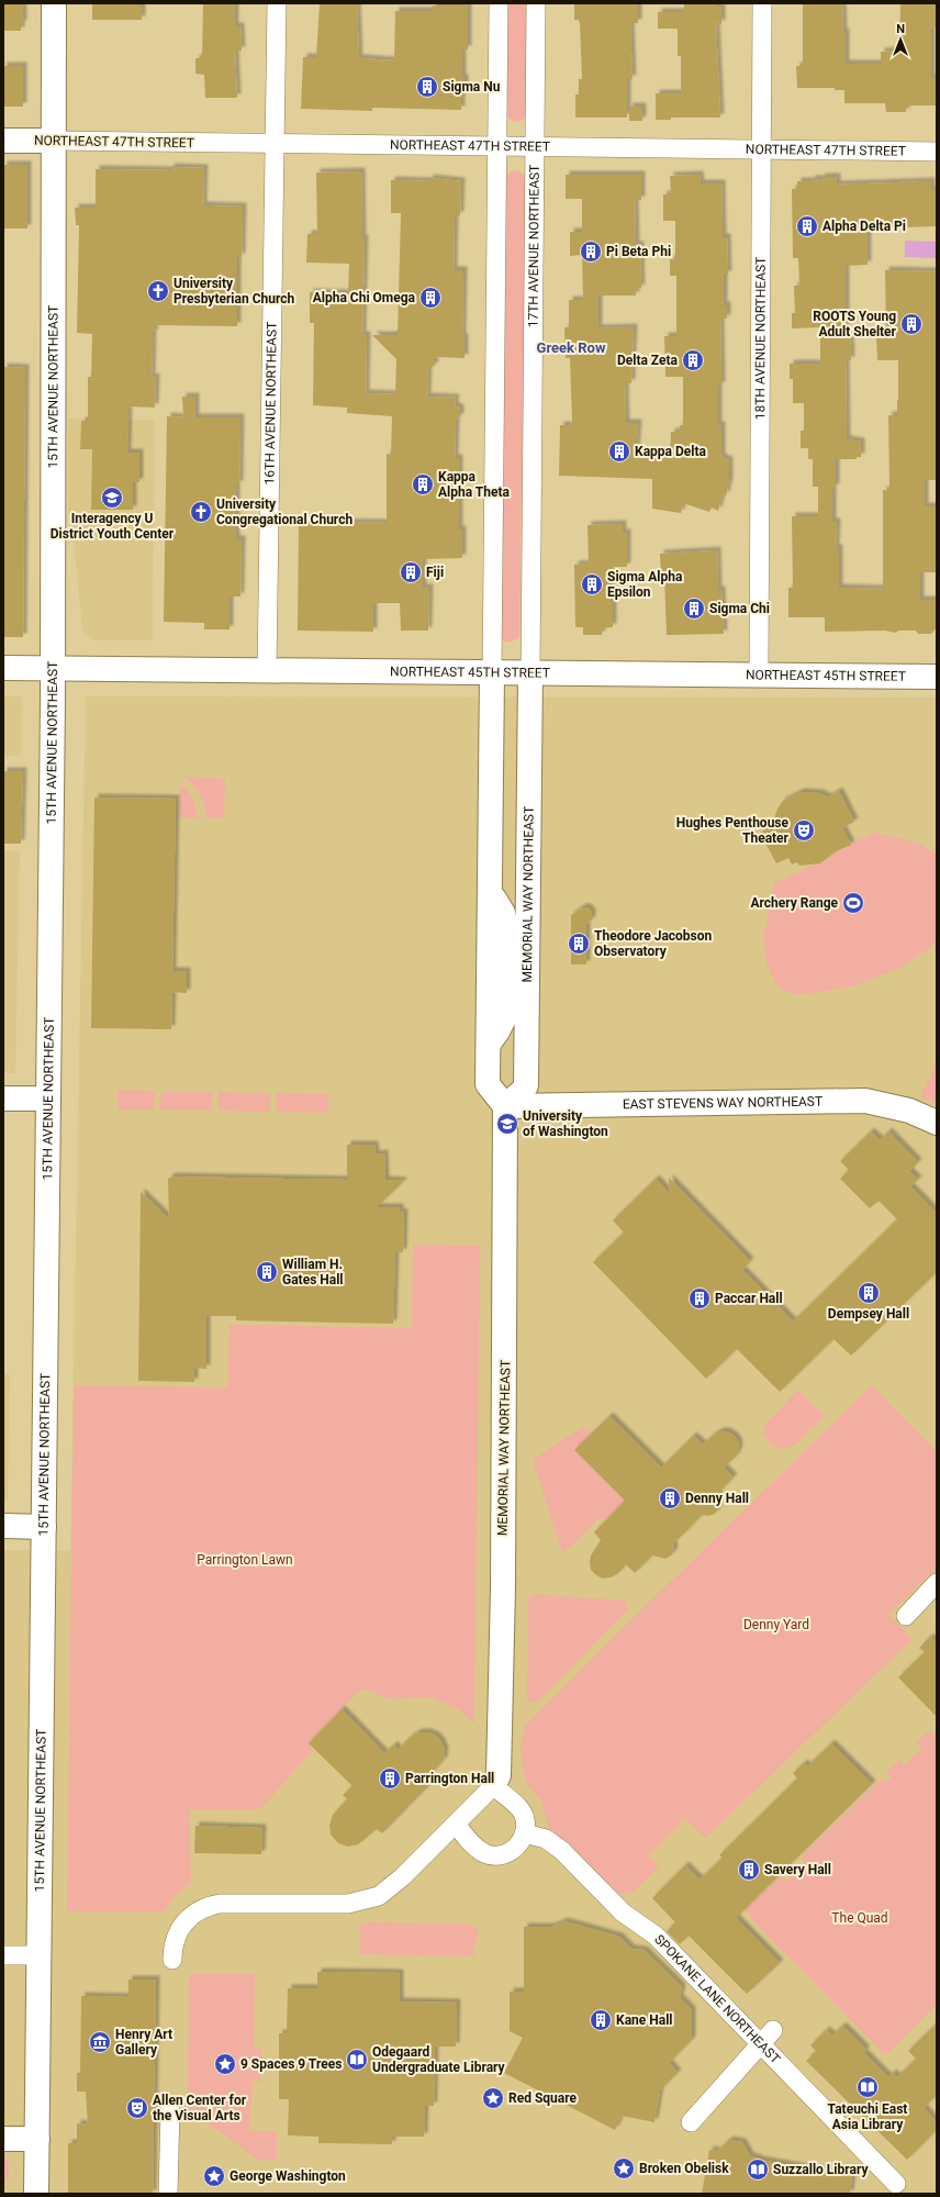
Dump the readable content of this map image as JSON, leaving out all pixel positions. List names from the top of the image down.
{
  "streets": {
    "main road": [
      "NORTHEAST 47TH STREET",
      "15TH AVENUE NORTHEAST",
      "NORTHEAST 45TH STREET",
      "MEMORIAL WAY NORTHEAST",
      "EAST STEVENS WAY NORTHEAST"
    ],
    "street": [
      "17TH AVENUE NORTHEAST",
      "18TH AVENUE NORTHEAST",
      "16TH AVENUE NORTHEAST",
      "SPOKANE LANE NORTHEAST"
    ]
  },
  "crossings": [
    ["NORTHEAST 47TH STREET", "17TH AVENUE NORTHEAST"],
    ["NORTHEAST 47TH STREET", "18TH AVENUE NORTHEAST"],
    ["NORTHEAST 47TH STREET", "15TH AVENUE NORTHEAST"],
    ["NORTHEAST 47TH STREET", "16TH AVENUE NORTHEAST"],
    ["17TH AVENUE NORTHEAST", "NORTHEAST 45TH STREET"],
    ["17TH AVENUE NORTHEAST", "MEMORIAL WAY NORTHEAST"],
    ["18TH AVENUE NORTHEAST", "NORTHEAST 45TH STREET"],
    ["15TH AVENUE NORTHEAST", "NORTHEAST 45TH STREET"],
    ["16TH AVENUE NORTHEAST", "NORTHEAST 45TH STREET"],
    ["NORTHEAST 45TH STREET", "MEMORIAL WAY NORTHEAST"],
    ["MEMORIAL WAY NORTHEAST", "EAST STEVENS WAY NORTHEAST"],
    ["MEMORIAL WAY NORTHEAST", "SPOKANE LANE NORTHEAST"]
  ],
  "districts": ["Greek Row"],
  "parks": ["Parrington Lawn", "Denny Yard", "The Quad"],
  "places": {
    "building": [
      "Sigma Nu",
      "Alpha Delta Pi",
      "Pi Beta Phi",
      "Alpha Chi Omega",
      "ROOTS Young Adult Shelter",
      "Delta Zeta",
      "Kappa Delta",
      "Kappa Alpha Theta",
      "Fiji",
      "Sigma Alpha Epsilon",
      "Sigma Chi",
      "Theodore Jacobson Observatory",
      "William H. Gates Hall",
      "Dempsey Hall",
      "Paccar Hall",
      "Denny Hall",
      "Parrington Hall",
      "Savery Hall",
      "Kane Hall"
    ],
    "church": ["University Presbyterian Church", "University Congregational Church"],
    "school or university": ["Interagency U District Youth Center", "University of Washington"],
    "theatre": ["Hughes Penthouse Theater", "Allen Center for the Visual Arts"],
    "sports": ["Archery Range"],
    "museum": ["Henry Art Gallery"],
    "library": ["Odegaard Undergraduate Library", "Tateuchi East Asia Library", "Suzzallo Library"],
    "place": [
      "9 Spaces 9 Trees",
      "Red Square",
      "Broken Obelisk",
      "George Washington"
    ]
  },
  "north": "top"
}
